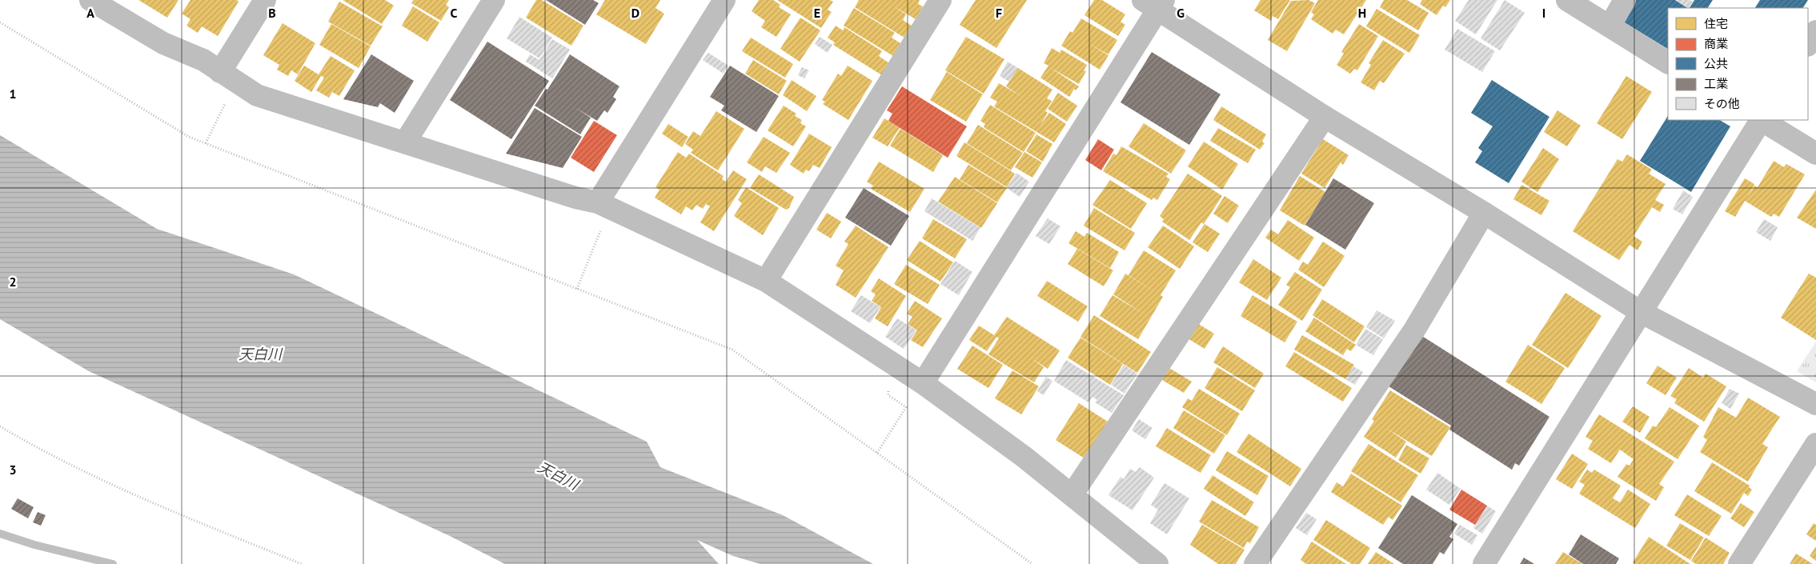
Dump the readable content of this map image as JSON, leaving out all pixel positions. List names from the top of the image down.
{
  "water": ["天白川"],
  "legend": [
    "住宅",
    "商業",
    "公共",
    "工業",
    "その他"
  ],
  "grid": {
    "columns": [
      "A",
      "B",
      "C",
      "D",
      "E",
      "F",
      "G",
      "H",
      "I"
    ],
    "rows": ["1", "2", "3"]
  }
}
